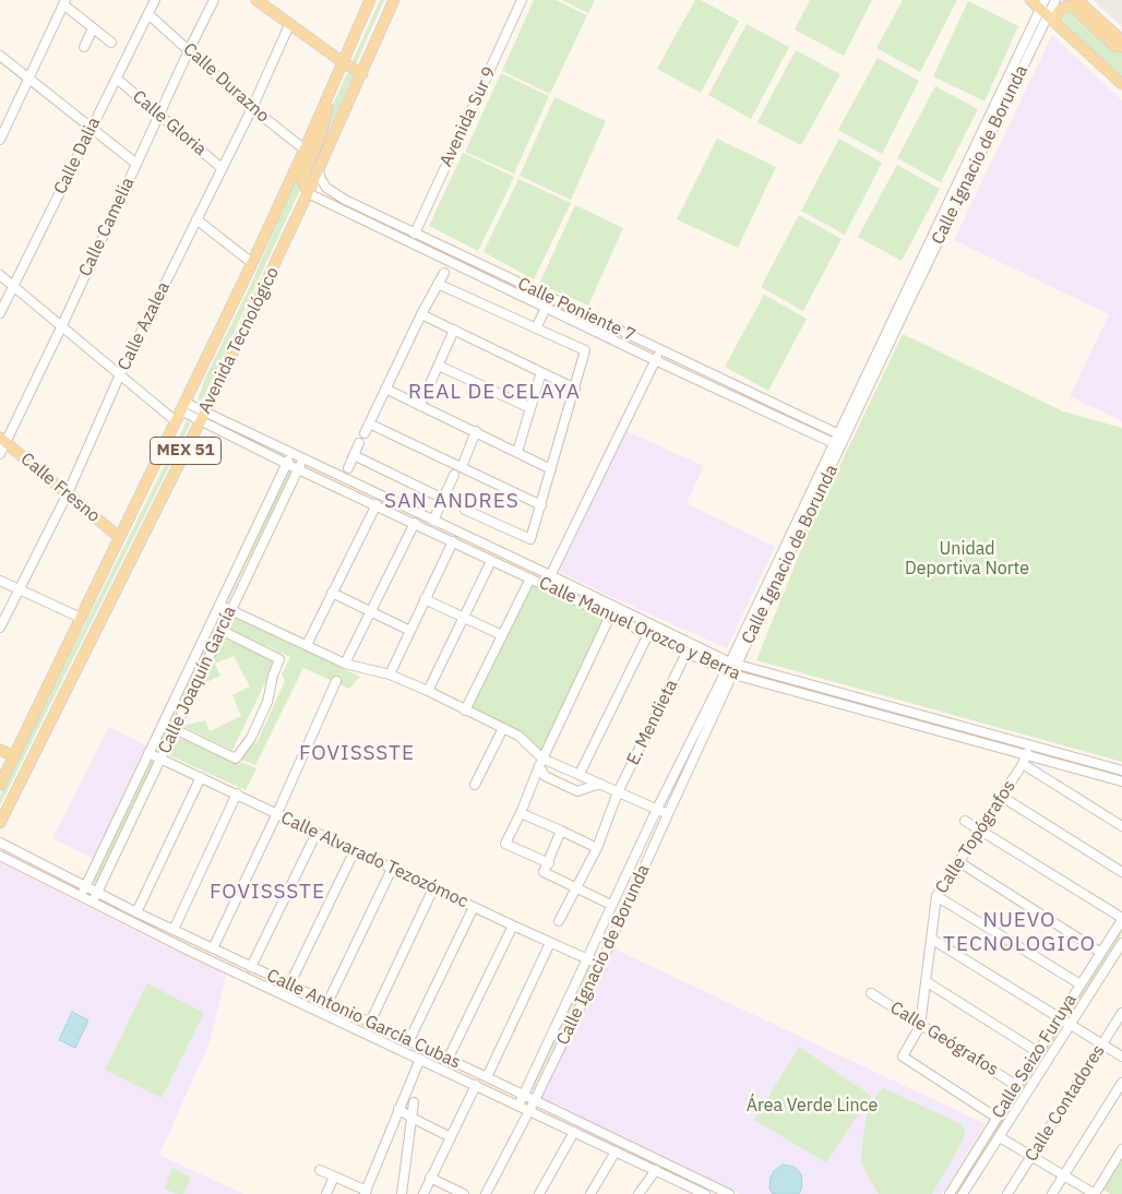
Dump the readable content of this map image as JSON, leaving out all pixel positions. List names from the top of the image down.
{
  "streets": {
    "main road": ["Avenida Tecnológico", "MEX 51", "Calle Fresno"],
    "street": [
      "Calle Durazno",
      "Avenida Sur 9",
      "Calle Gloria",
      "Calle Ignacio de Borunda",
      "Calle Dalia",
      "Calle Camelia",
      "Calle Poniente 7",
      "Calle Azalea",
      "Calle Manuel Orozco y Berra",
      "Calle Joaquín García",
      "E. Mendieta",
      "Calle Topógrafos",
      "Calle Alvarado Tezozómoc",
      "Calle Antonio García Cubas",
      "Calle Geógrafos",
      "Calle Seizo Furuya",
      "Calle Contadores"
    ]
  },
  "crossings": [
    ["Calle Durazno", "Calle Dalia"],
    ["Calle Durazno", "Calle Camelia"],
    ["Calle Durazno", "Calle Azalea"],
    ["Calle Durazno", "Avenida Tecnológico"],
    ["Avenida Sur 9", "Calle Poniente 7"],
    ["Calle Gloria", "Calle Dalia"],
    ["Calle Gloria", "Calle Camelia"],
    ["Calle Gloria", "Calle Azalea"],
    ["Calle Ignacio de Borunda", "Calle Poniente 7"],
    ["Calle Ignacio de Borunda", "Calle Manuel Orozco y Berra"],
    ["Calle Ignacio de Borunda", "Calle Alvarado Tezozómoc"],
    ["Calle Ignacio de Borunda", "Calle Antonio García Cubas"],
    ["Calle Camelia", "Calle Fresno"],
    ["Calle Poniente 7", "Avenida Tecnológico"],
    ["Calle Azalea", "Calle Fresno"],
    ["Avenida Tecnológico", "Calle Fresno"],
    ["Avenida Tecnológico", "Calle Manuel Orozco y Berra"],
    ["Calle Manuel Orozco y Berra", "Calle Joaquín García"],
    ["Calle Manuel Orozco y Berra", "E. Mendieta"],
    ["Calle Manuel Orozco y Berra", "Calle Topógrafos"],
    ["Calle Joaquín García", "Calle Alvarado Tezozómoc"],
    ["Calle Joaquín García", "Calle Antonio García Cubas"],
    ["Calle Topógrafos", "Calle Geógrafos"],
    ["Calle Topógrafos", "Calle Seizo Furuya"],
    ["Calle Geógrafos", "Calle Seizo Furuya"]
  ],
  "districts": [
    "REAL DE CELAYA",
    "SAN ANDRES",
    "FOVISSSTE",
    "FOVISSSTE",
    "NUEVO TECNOLOGICO"
  ],
  "parks": ["Unidad Deportiva Norte", "Área Verde Lince"]
}
